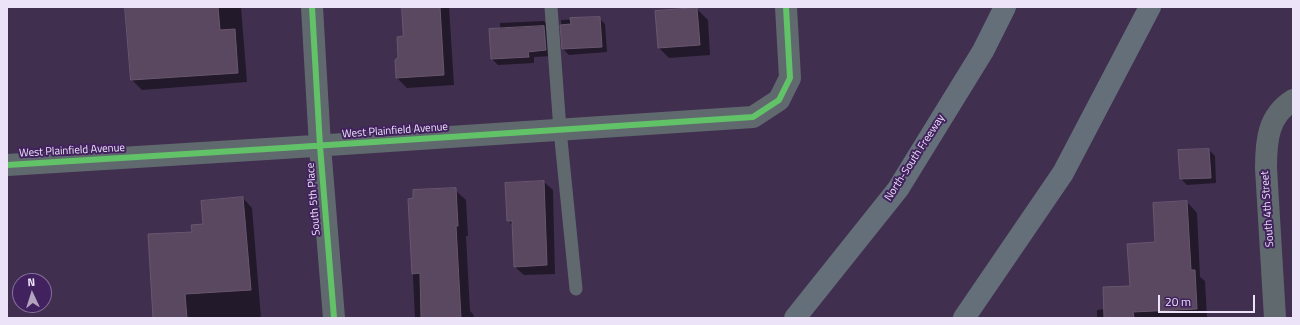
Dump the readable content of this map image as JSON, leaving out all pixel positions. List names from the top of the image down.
{
  "streets": {
    "highway": ["North-South Freeway"],
    "street": ["West Plainfield Avenue", "South 5th Place", "South 4th Street"]
  },
  "crossings": [
    ["West Plainfield Avenue", "South 5th Place"]
  ],
  "scale_bar": "20 m",
  "north": "top"
}
